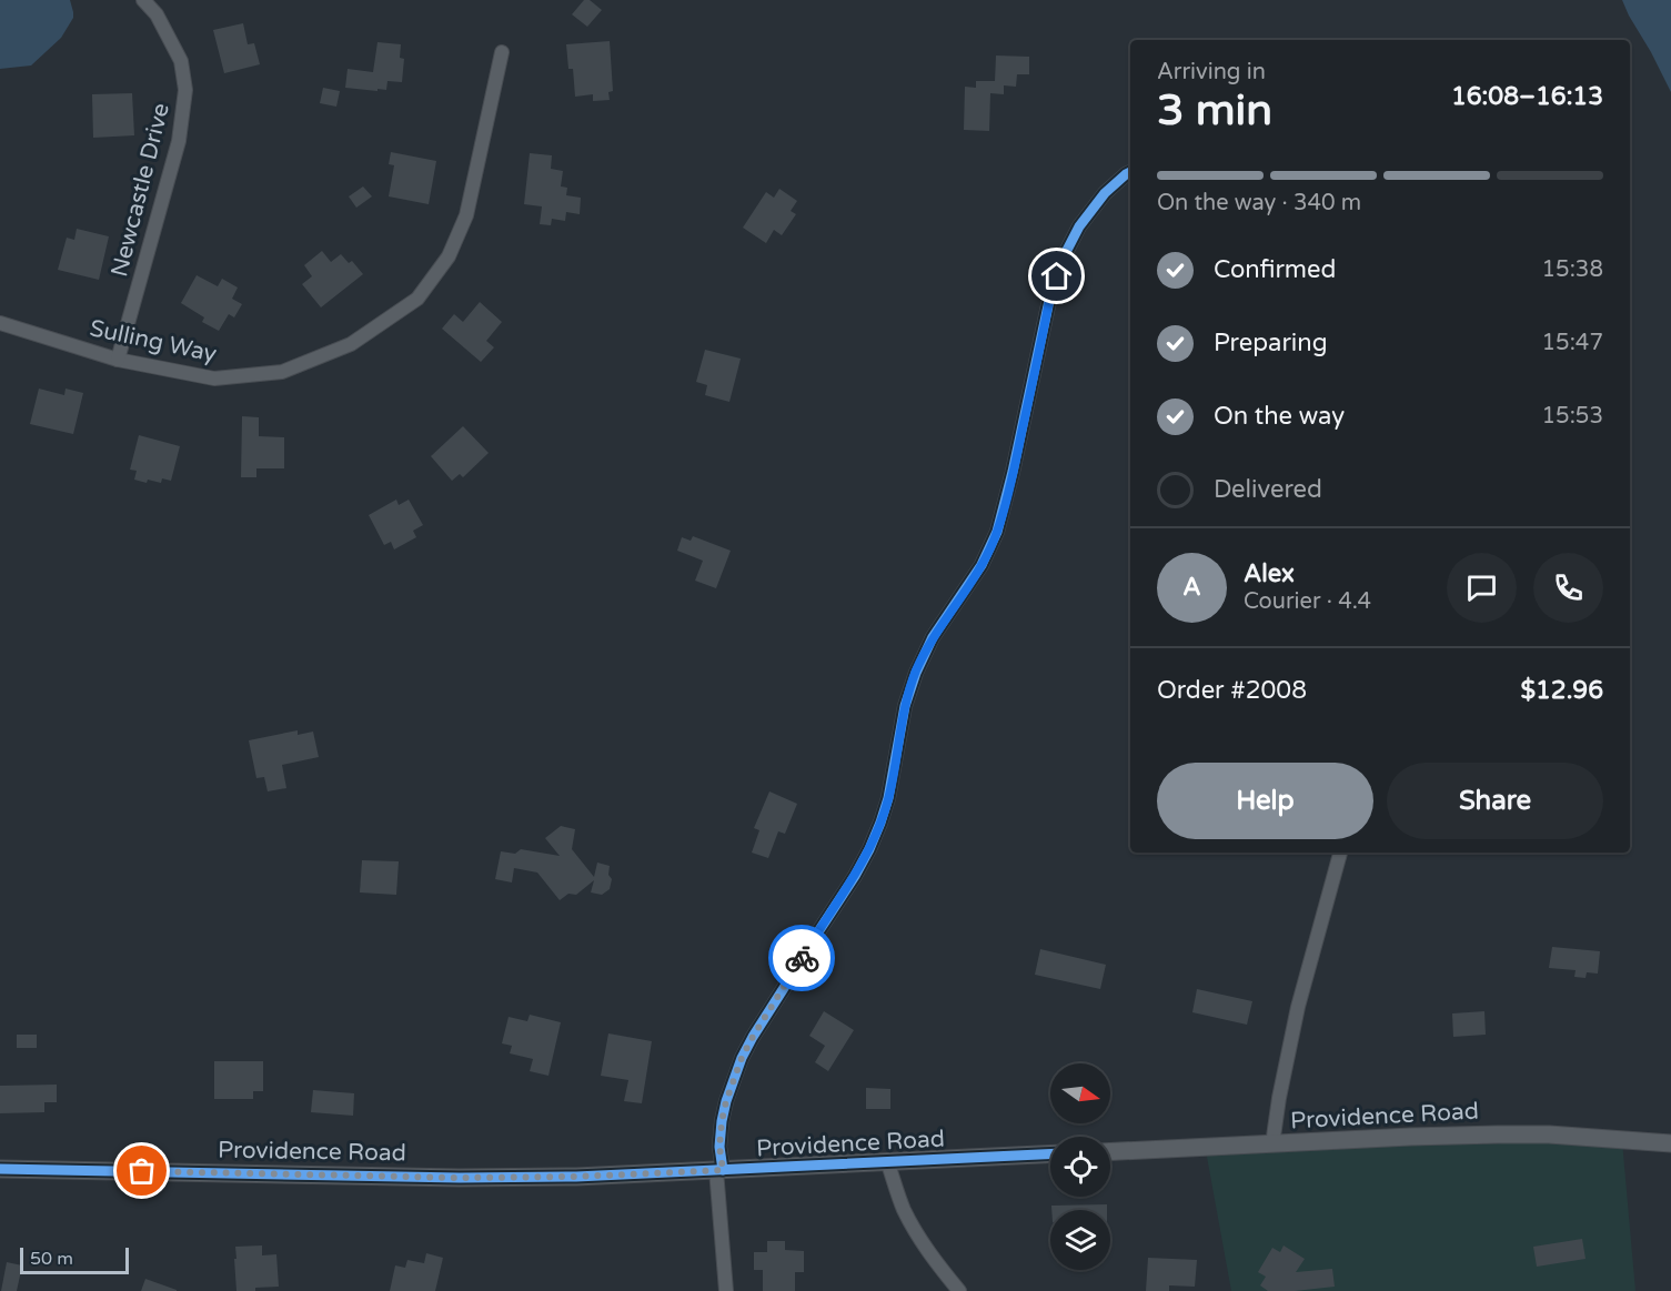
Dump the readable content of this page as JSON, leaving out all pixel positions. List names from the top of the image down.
{
  "streets": {
    "street": ["Newcastle Drive", "Sulling Way", "Providence Road"]
  },
  "crossings": [
    ["Newcastle Drive", "Sulling Way"]
  ],
  "scale_bar": "50 m",
  "north": "right",
  "page": {
    "heading": ["3 min", "Arriving in", "16:08–16:13"],
    "panel": [
      "Alex",
      "Courier · 4.4",
      "Order #2008",
      "$12.96"
    ],
    "bar": "On the way · 340 m",
    "list": [
      ["Confirmed", "15:38"],
      ["Preparing", "15:47"],
      ["On the way", "15:53"],
      "Delivered"
    ],
    "round": "A",
    "buttons": ["Help", "Share"],
    "scale": "50 m"
  }
}
